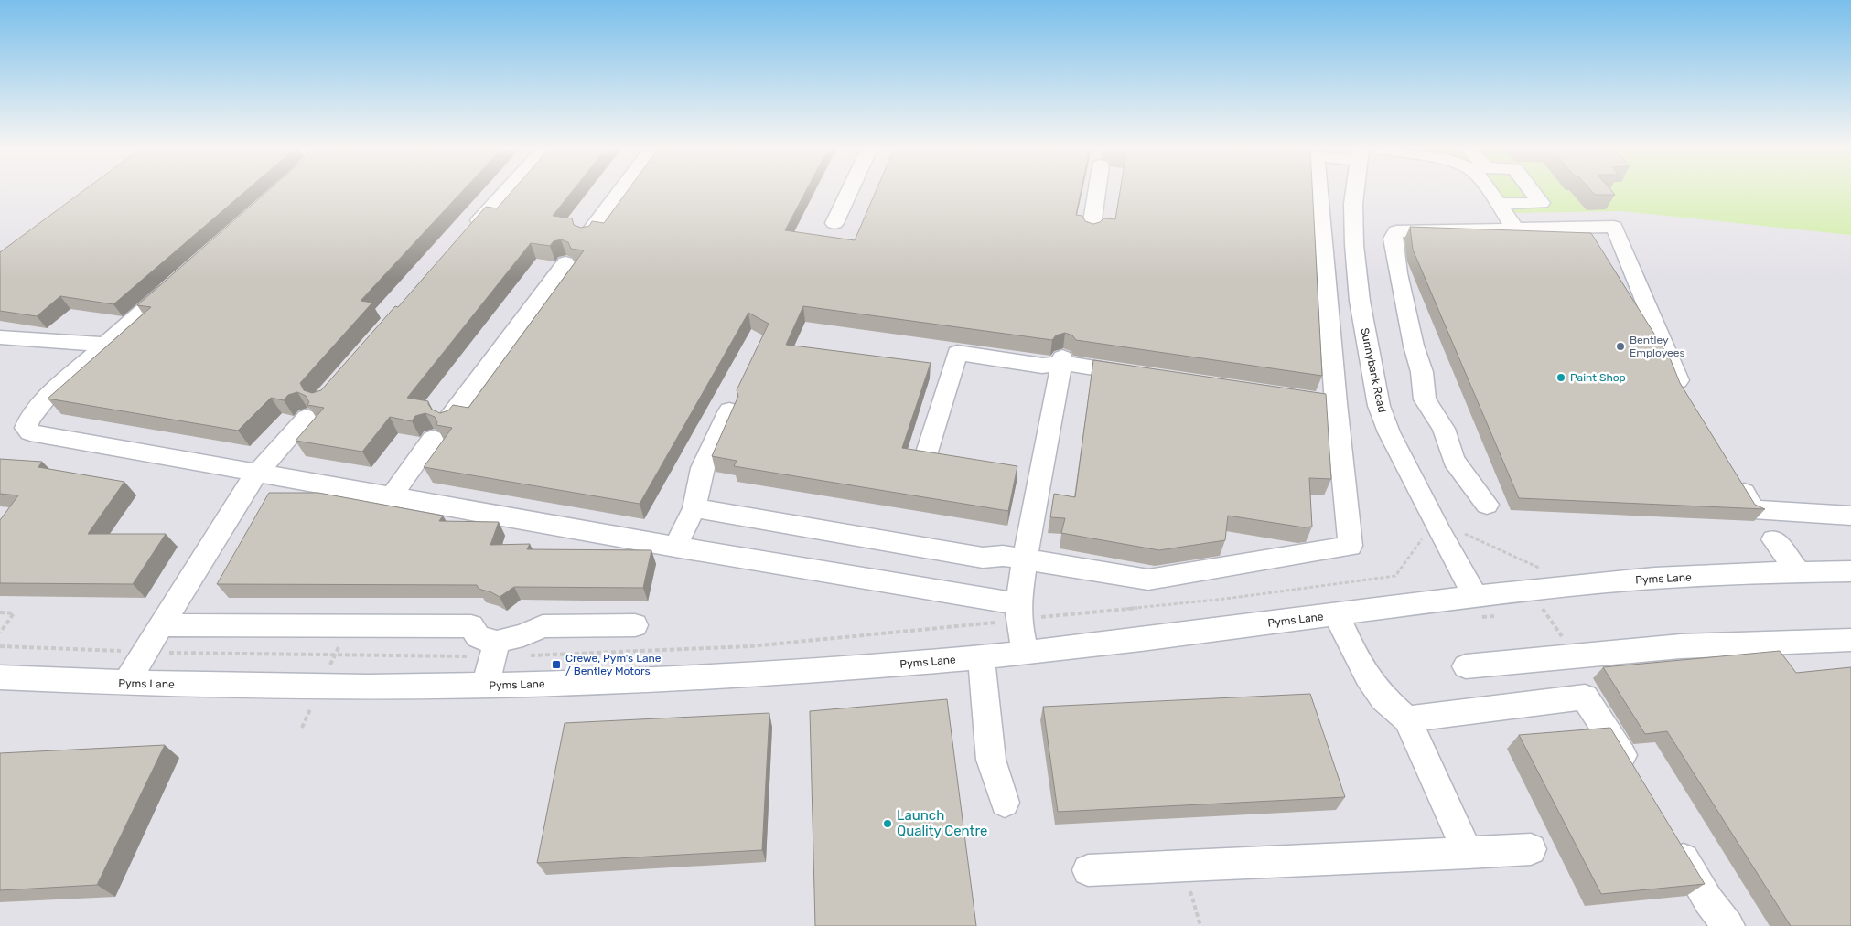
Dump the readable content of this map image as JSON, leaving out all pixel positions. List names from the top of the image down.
{
  "streets": {
    "lane": ["Sunnybank Road", "Pyms Lane"]
  },
  "crossings": [
    ["Sunnybank Road", "Pyms Lane"]
  ],
  "places": {
    "other": ["Bentley Employees", "Paint Shop", "Launch Quality Centre"],
    "transit": ["Crewe, Pym's Lane / Bentley Motors"]
  }
}
